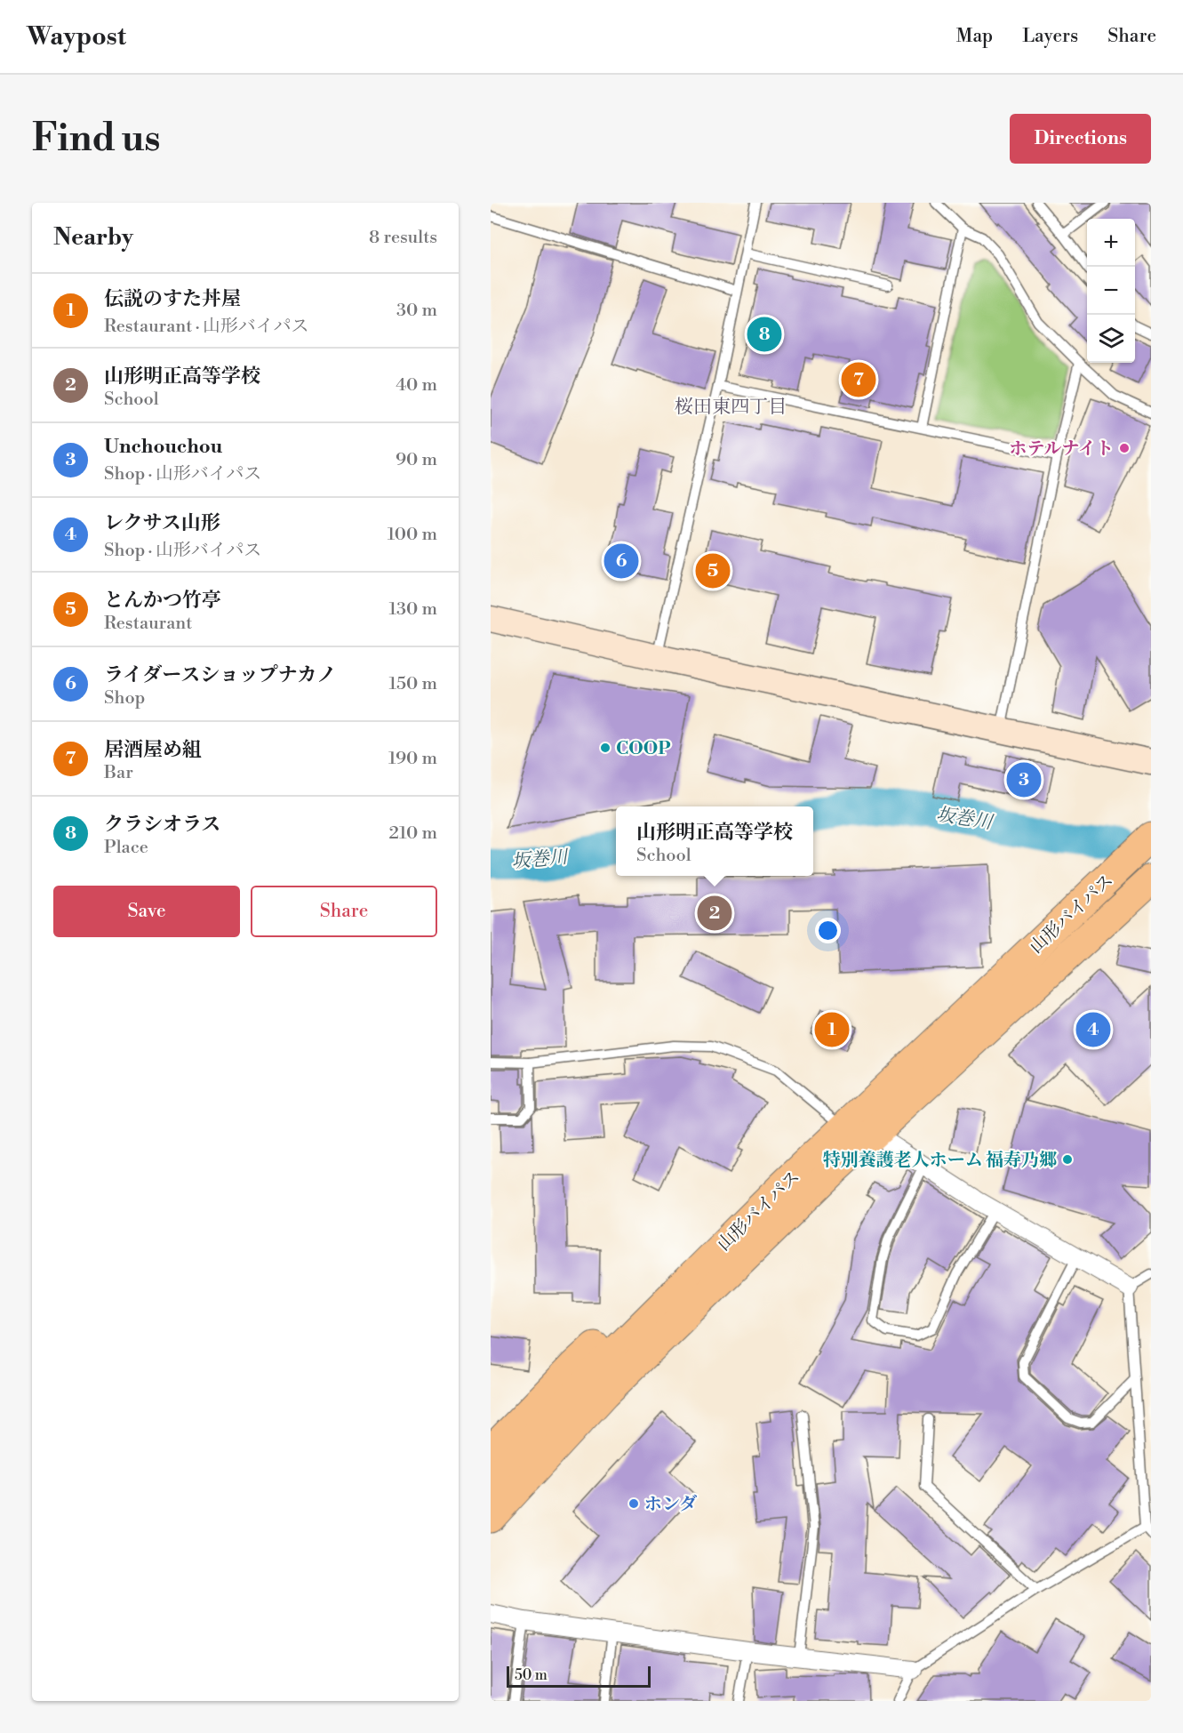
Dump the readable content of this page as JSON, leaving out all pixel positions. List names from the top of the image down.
{
  "streets": {
    "highway": ["山形バイパス"]
  },
  "districts": ["桜田東四丁目"],
  "water": ["坂巻川"],
  "places": [
    "ホテルナイト",
    "COOP",
    "特別養護老人ホーム 福寿乃郷",
    "ホンダ"
  ],
  "scale_bar": "50 m",
  "page": {
    "header": "Waypost",
    "nav": ["Map", "Layers", "Share"],
    "buttons": [
      "Directions",
      ["Save", "Share"]
    ],
    "title": "Find us",
    "heading": ["Nearby", "8 results"],
    "map_buttons": ["+", "−"],
    "list": [
      {
        "mark": "1",
        "name": "伝説のすた丼屋",
        "note": "Restaurant · 山形バイパス",
        "value": "30 m"
      },
      {
        "mark": "2",
        "name": "山形明正高等学校",
        "note": "School",
        "value": "40 m"
      },
      {
        "mark": "3",
        "name": "Unchouchou",
        "note": "Shop · 山形バイパス",
        "value": "90 m"
      },
      {
        "mark": "4",
        "name": "レクサス山形",
        "note": "Shop · 山形バイパス",
        "value": "100 m"
      },
      {
        "mark": "5",
        "name": "とんかつ竹亭",
        "note": "Restaurant",
        "value": "130 m"
      },
      {
        "mark": "6",
        "name": "ライダースショップナカノ",
        "note": "Shop",
        "value": "150 m"
      },
      {
        "mark": "7",
        "name": "居酒屋め組",
        "note": "Bar",
        "value": "190 m"
      },
      {
        "mark": "8",
        "name": "クラシオラス",
        "note": "Place",
        "value": "210 m"
      }
    ],
    "pins": [
      "8",
      "7",
      "6",
      "5",
      "3",
      "2",
      "1",
      "4"
    ],
    "popup": ["山形明正高等学校", "School"],
    "scale": "50 m"
  }
}
